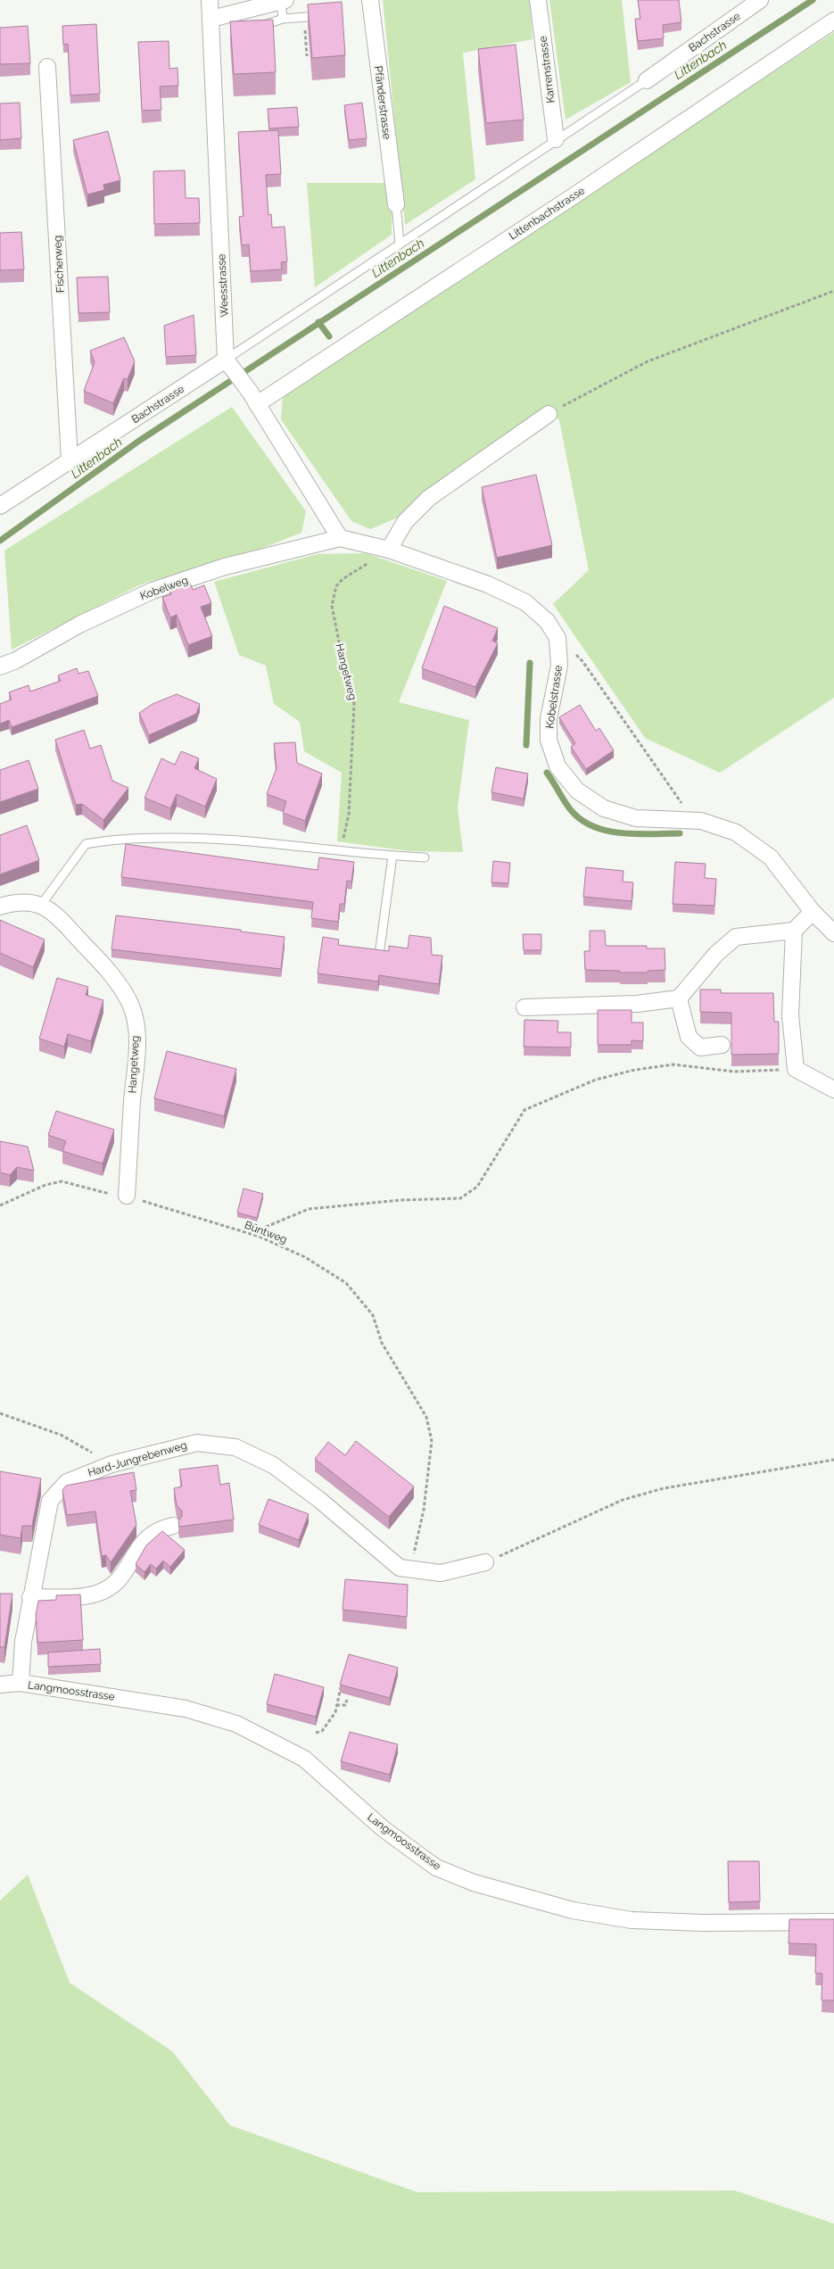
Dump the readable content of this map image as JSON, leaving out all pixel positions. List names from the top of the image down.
{
  "streets": {
    "street": [
      "Bachstrasse",
      "Karrenstrasse",
      "Pfänderstrasse",
      "Littenbachstrasse",
      "Fischerweg",
      "Weesstrasse",
      "Kobelweg",
      "Hangetweg",
      "Kobelstrasse",
      "Hard-Jungrebenweg",
      "Langmoosstrasse"
    ],
    "path": ["Büntweg"]
  },
  "crossings": [
    ["Bachstrasse", "Fischerweg"],
    ["Bachstrasse", "Weesstrasse"],
    ["Hangetweg", "Büntweg"],
    ["Büntweg", "Hard-Jungrebenweg"],
    ["Hard-Jungrebenweg", "Langmoosstrasse"]
  ],
  "water": ["Littenbach"]
}
